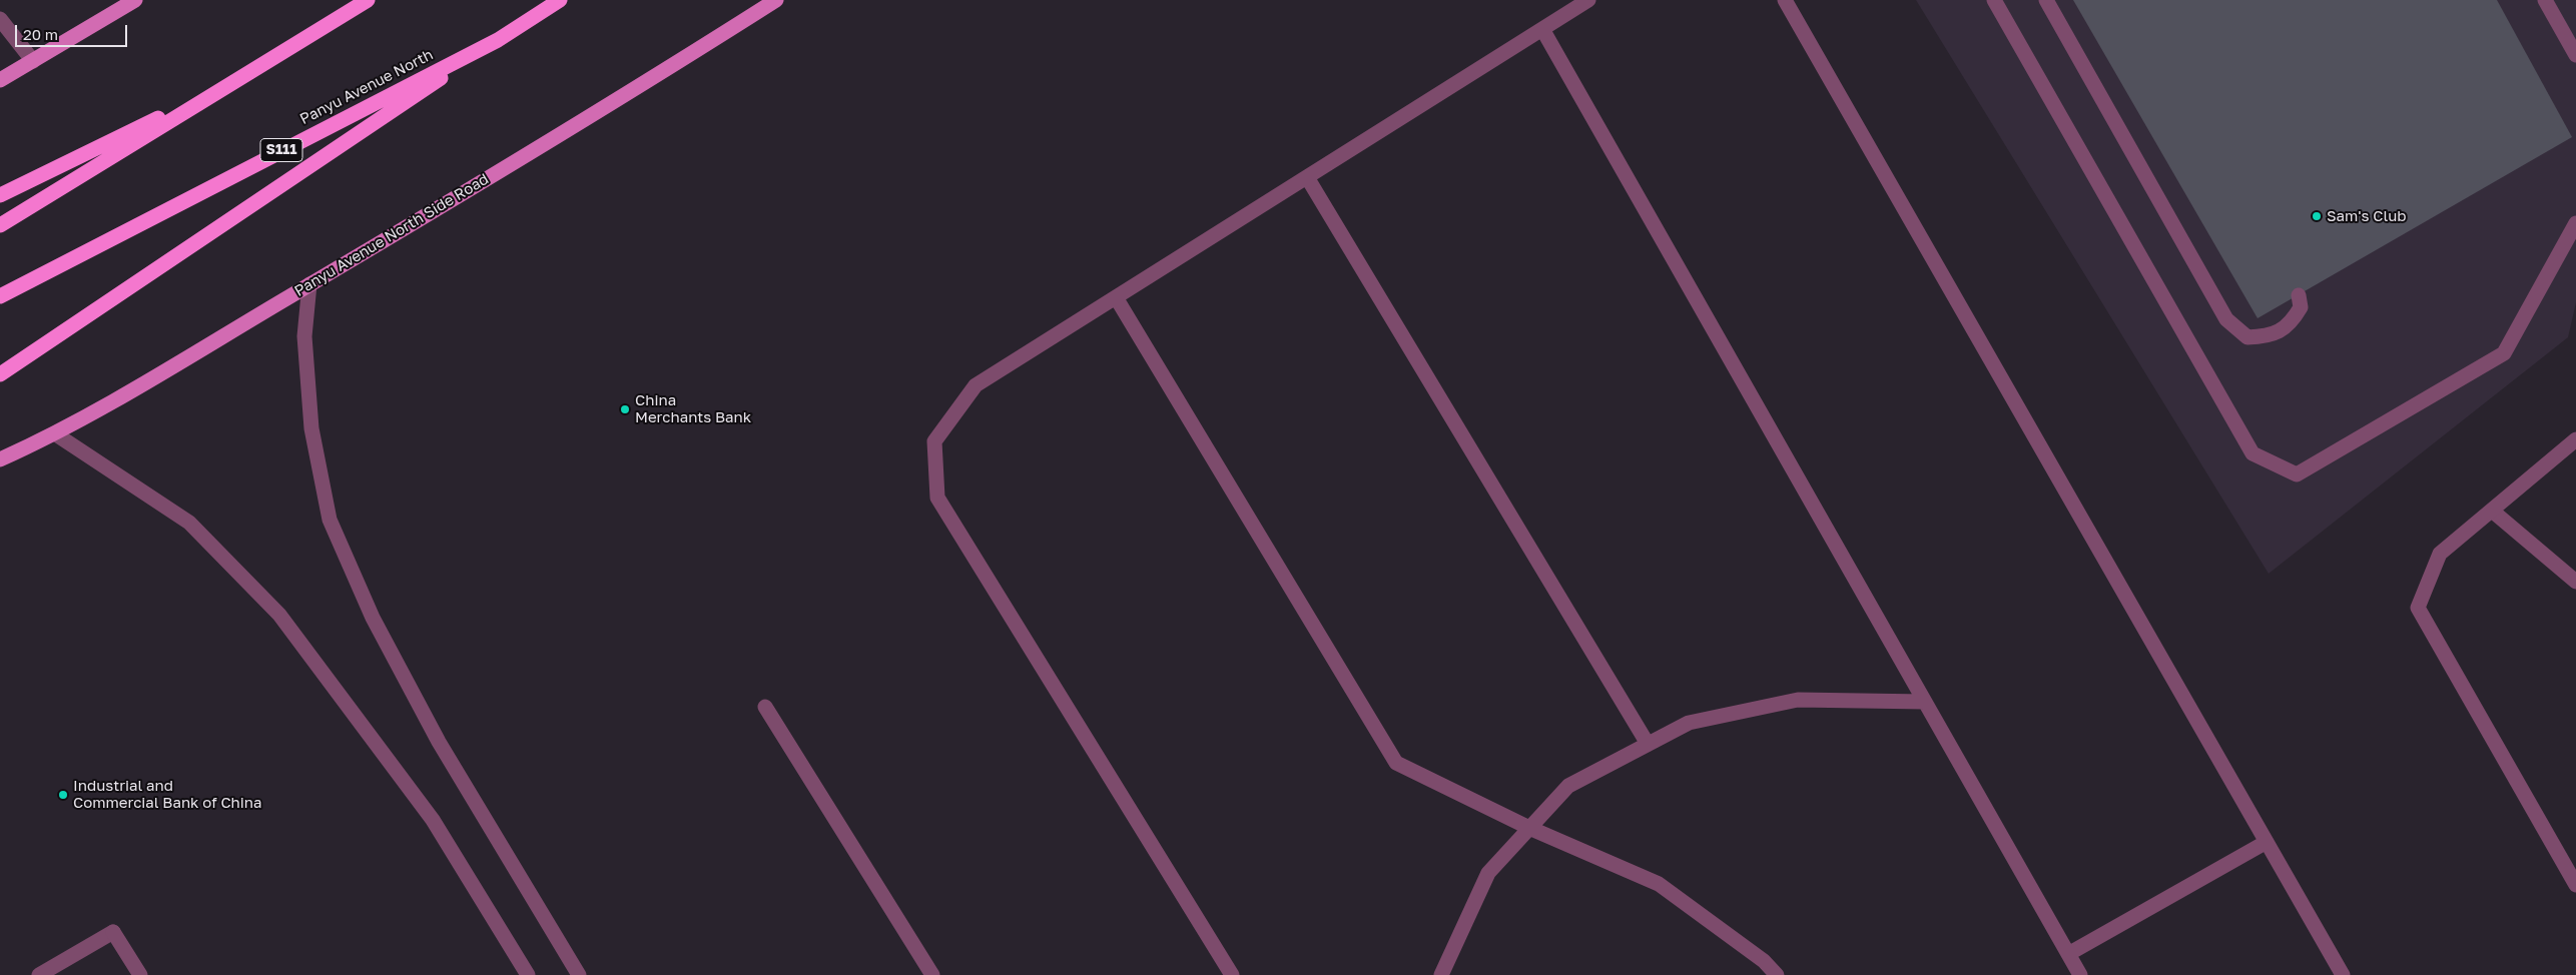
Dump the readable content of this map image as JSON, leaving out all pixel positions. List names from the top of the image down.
{
  "streets": {
    "highway": ["Panyu Avenue North", "S111"],
    "main road": ["Panyu Avenue North Side Road"]
  },
  "places": ["Sam's Club", "China Merchants Bank", "Industrial and Commercial Bank of China"],
  "scale_bar": "20 m"
}
